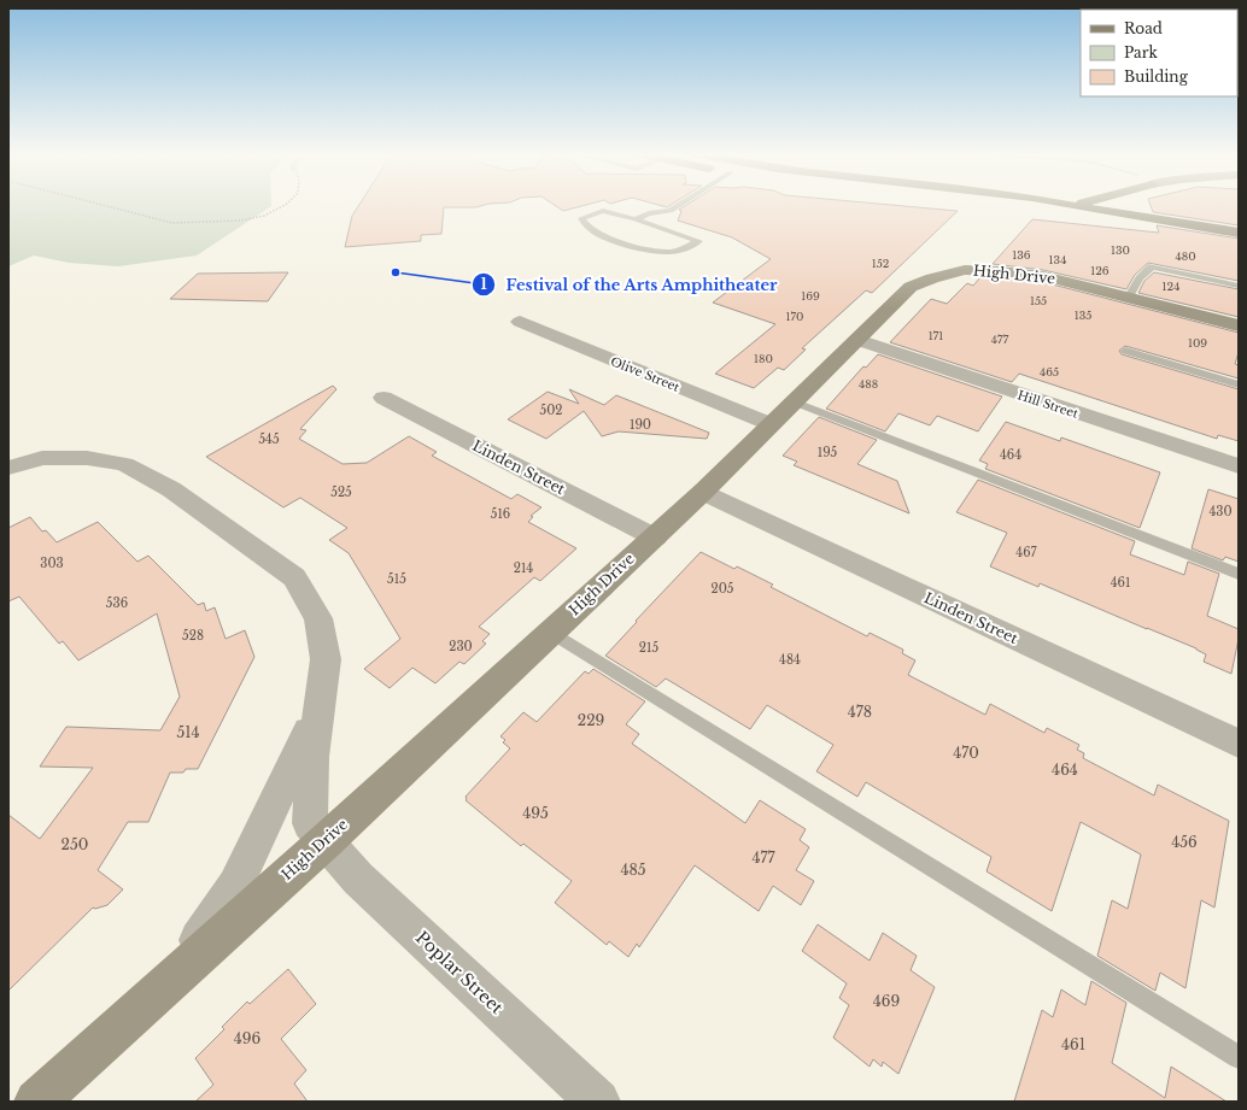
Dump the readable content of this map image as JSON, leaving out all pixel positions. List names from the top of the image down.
{
  "streets": {
    "street": [
      "High Drive",
      "Olive Street",
      "Hill Street",
      "Linden Street",
      "Poplar Street"
    ]
  },
  "crossings": [
    ["High Drive", "Olive Street"],
    ["High Drive", "Hill Street"],
    ["High Drive", "Linden Street"],
    ["High Drive", "Poplar Street"]
  ],
  "places": ["Festival of the Arts Amphitheater"],
  "house_numbers": [
    "130",
    "136",
    "480",
    "134",
    "152",
    "126",
    "124",
    "169",
    "155",
    "135",
    "170",
    "171",
    "477",
    "109",
    "180",
    "465",
    "488",
    "502",
    "190",
    "545",
    "195",
    "464",
    "525",
    "430",
    "516",
    "467",
    "303",
    "214",
    "515",
    "461",
    "205",
    "536",
    "528",
    "230",
    "215",
    "484",
    "478",
    "229",
    "514",
    "470",
    "464",
    "495",
    "456",
    "250",
    "477",
    "485",
    "469",
    "496",
    "461"
  ],
  "legend": ["Road", "Park", "Building"]
}
